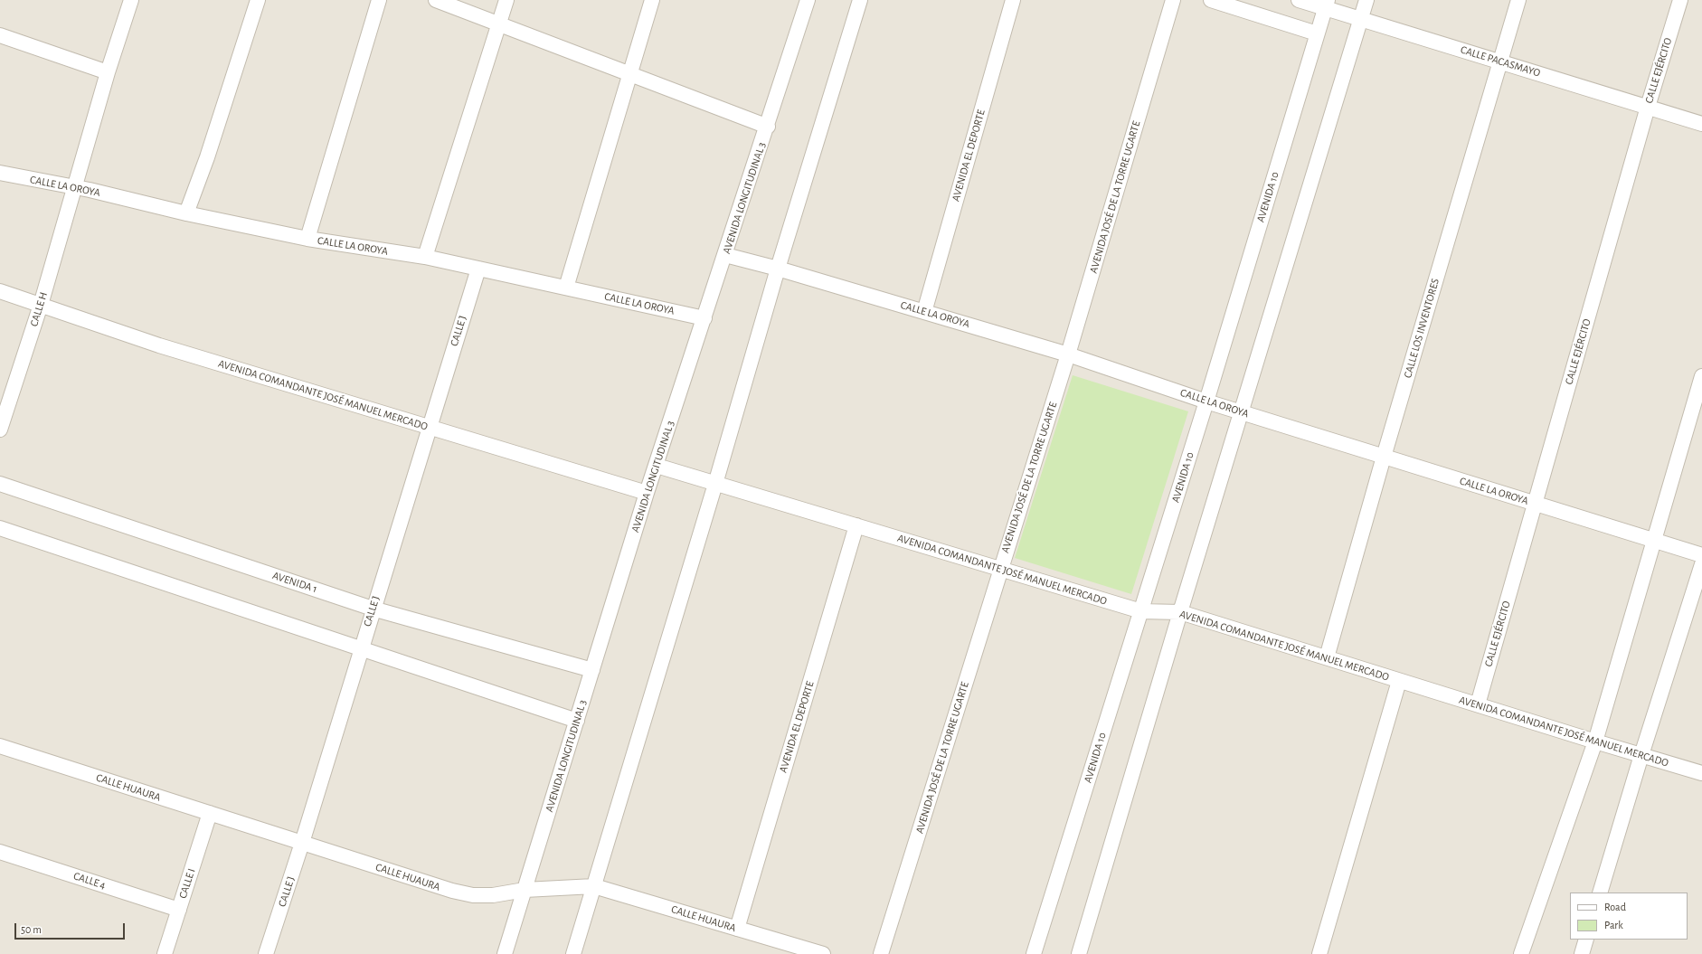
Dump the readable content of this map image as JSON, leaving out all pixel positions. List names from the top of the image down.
{
  "streets": {
    "street": [
      "CALLE PACASMAYO",
      "CALLE EJÉRCITO",
      "AVENIDA EL DEPORTE",
      "CALLE LA OROYA",
      "AVENIDA JOSÉ DE LA TORRE UGARTE",
      "AVENIDA 10",
      "AVENIDA LONGITUDINAL 3",
      "CALLE H",
      "CALLE LOS INVENTORES",
      "CALLE J",
      "AVENIDA COMANDANTE JOSÉ MANUEL MERCADO",
      "AVENIDA 1",
      "CALLE HUAURA",
      "CALLE 4",
      "CALLE I"
    ]
  },
  "crossings": [
    ["CALLE PACASMAYO", "CALLE EJÉRCITO"],
    ["CALLE PACASMAYO", "AVENIDA 10"],
    ["CALLE PACASMAYO", "CALLE LOS INVENTORES"],
    ["CALLE EJÉRCITO", "CALLE LA OROYA"],
    ["CALLE EJÉRCITO", "AVENIDA COMANDANTE JOSÉ MANUEL MERCADO"],
    ["AVENIDA EL DEPORTE", "CALLE LA OROYA"],
    ["AVENIDA EL DEPORTE", "AVENIDA COMANDANTE JOSÉ MANUEL MERCADO"],
    ["AVENIDA EL DEPORTE", "CALLE HUAURA"],
    ["CALLE LA OROYA", "AVENIDA JOSÉ DE LA TORRE UGARTE"],
    ["CALLE LA OROYA", "AVENIDA 10"],
    ["CALLE LA OROYA", "AVENIDA LONGITUDINAL 3"],
    ["CALLE LA OROYA", "CALLE H"],
    ["CALLE LA OROYA", "CALLE LOS INVENTORES"],
    ["CALLE LA OROYA", "CALLE J"],
    ["AVENIDA JOSÉ DE LA TORRE UGARTE", "AVENIDA COMANDANTE JOSÉ MANUEL MERCADO"],
    ["AVENIDA 10", "AVENIDA COMANDANTE JOSÉ MANUEL MERCADO"],
    ["AVENIDA LONGITUDINAL 3", "AVENIDA COMANDANTE JOSÉ MANUEL MERCADO"],
    ["AVENIDA LONGITUDINAL 3", "AVENIDA 1"],
    ["AVENIDA LONGITUDINAL 3", "CALLE HUAURA"],
    ["CALLE H", "AVENIDA COMANDANTE JOSÉ MANUEL MERCADO"],
    ["CALLE LOS INVENTORES", "AVENIDA COMANDANTE JOSÉ MANUEL MERCADO"],
    ["CALLE J", "AVENIDA COMANDANTE JOSÉ MANUEL MERCADO"],
    ["CALLE J", "AVENIDA 1"],
    ["CALLE J", "CALLE HUAURA"],
    ["CALLE HUAURA", "CALLE I"],
    ["CALLE 4", "CALLE I"]
  ],
  "legend": ["Road", "Park"],
  "scale_bar": "50 m"
}
